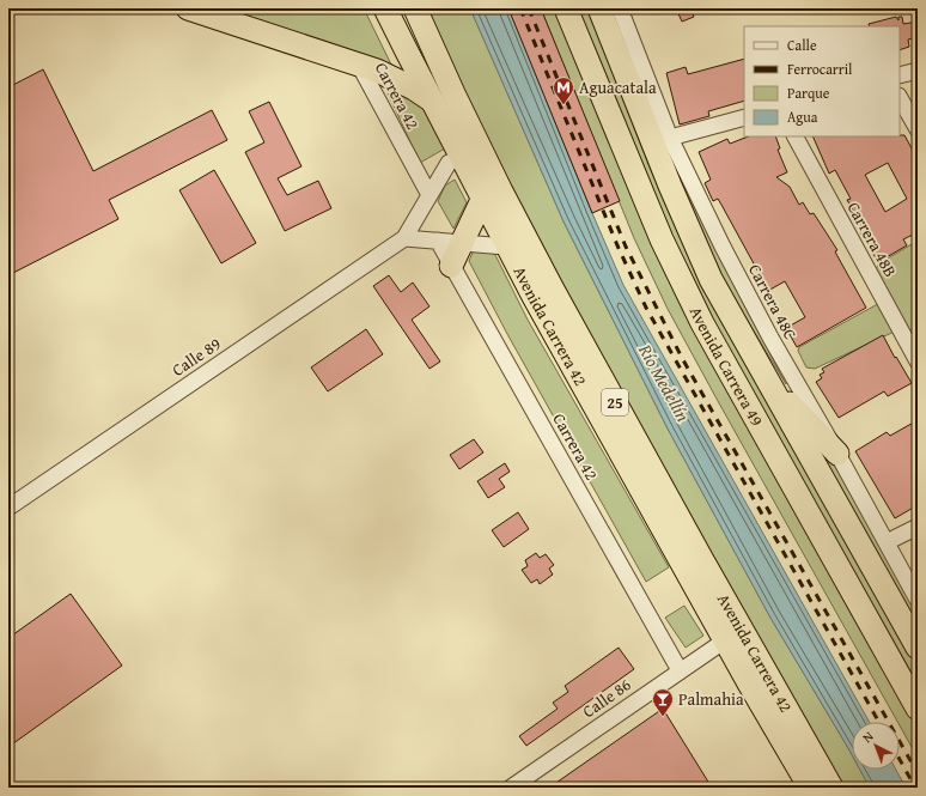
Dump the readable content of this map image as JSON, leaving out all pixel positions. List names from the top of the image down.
{
  "streets": {
    "highway": ["Avenida Carrera 42", "Avenida Carrera 49", "25"],
    "street": [
      "Carrera 42",
      "Carrera 48B",
      "Carrera 48C",
      "Calle 89",
      "Calle 86"
    ]
  },
  "crossings": [
    ["Carrera 42", "Calle 89"],
    ["Carrera 42", "Calle 86"],
    ["Avenida Carrera 42", "Calle 89"],
    ["Avenida Carrera 42", "Calle 86"]
  ],
  "water": ["Río Medellín"],
  "places": {
    "metro station": ["Aguacatala"],
    "bar": ["Palmahia"]
  },
  "legend": [
    "Calle",
    "Ferrocarril",
    "Parque",
    "Agua"
  ],
  "north": "top left"
}
